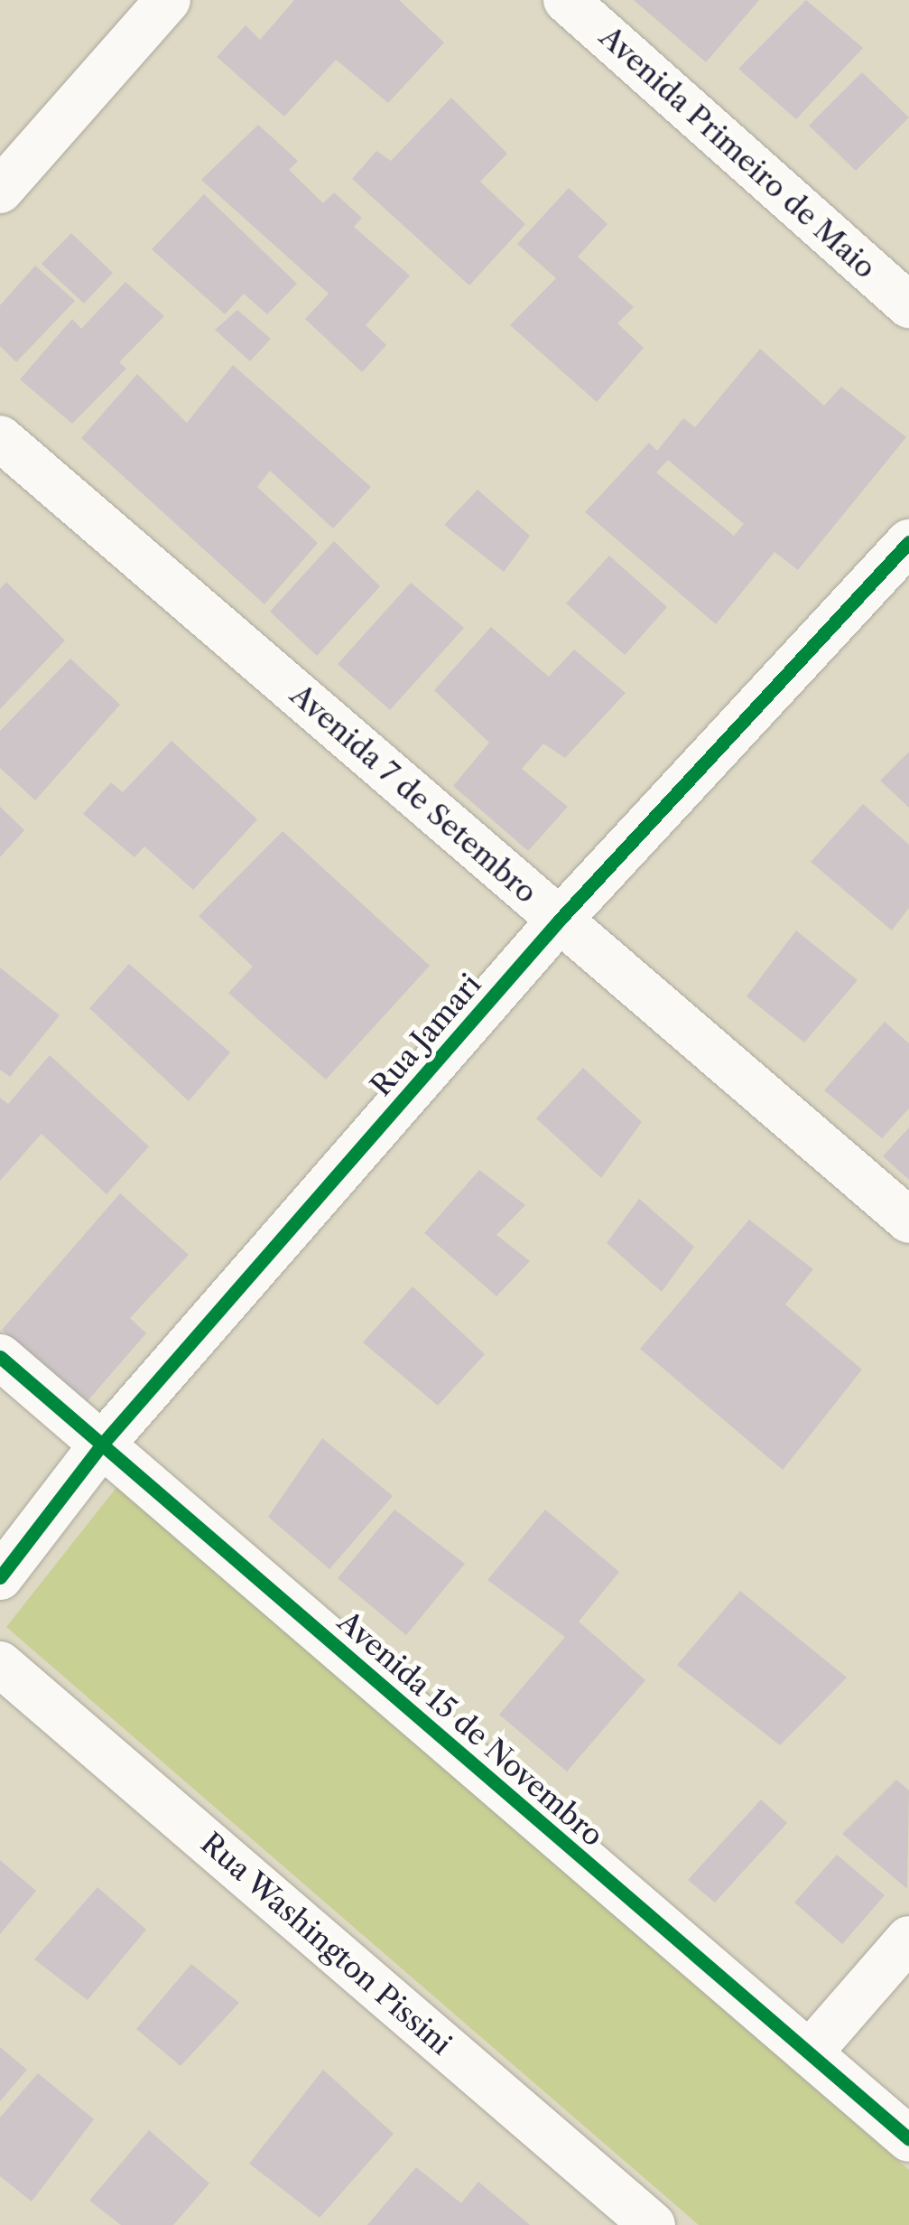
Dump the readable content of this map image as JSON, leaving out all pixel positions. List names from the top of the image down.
{
  "streets": {
    "street": [
      "Avenida Primeiro de Maio",
      "Avenida 7 de Setembro",
      "Rua Jamari",
      "Avenida 15 de Novembro",
      "Rua Washington Pissini"
    ]
  },
  "crossings": [
    ["Avenida 7 de Setembro", "Rua Jamari"],
    ["Rua Jamari", "Avenida 15 de Novembro"]
  ]
}
